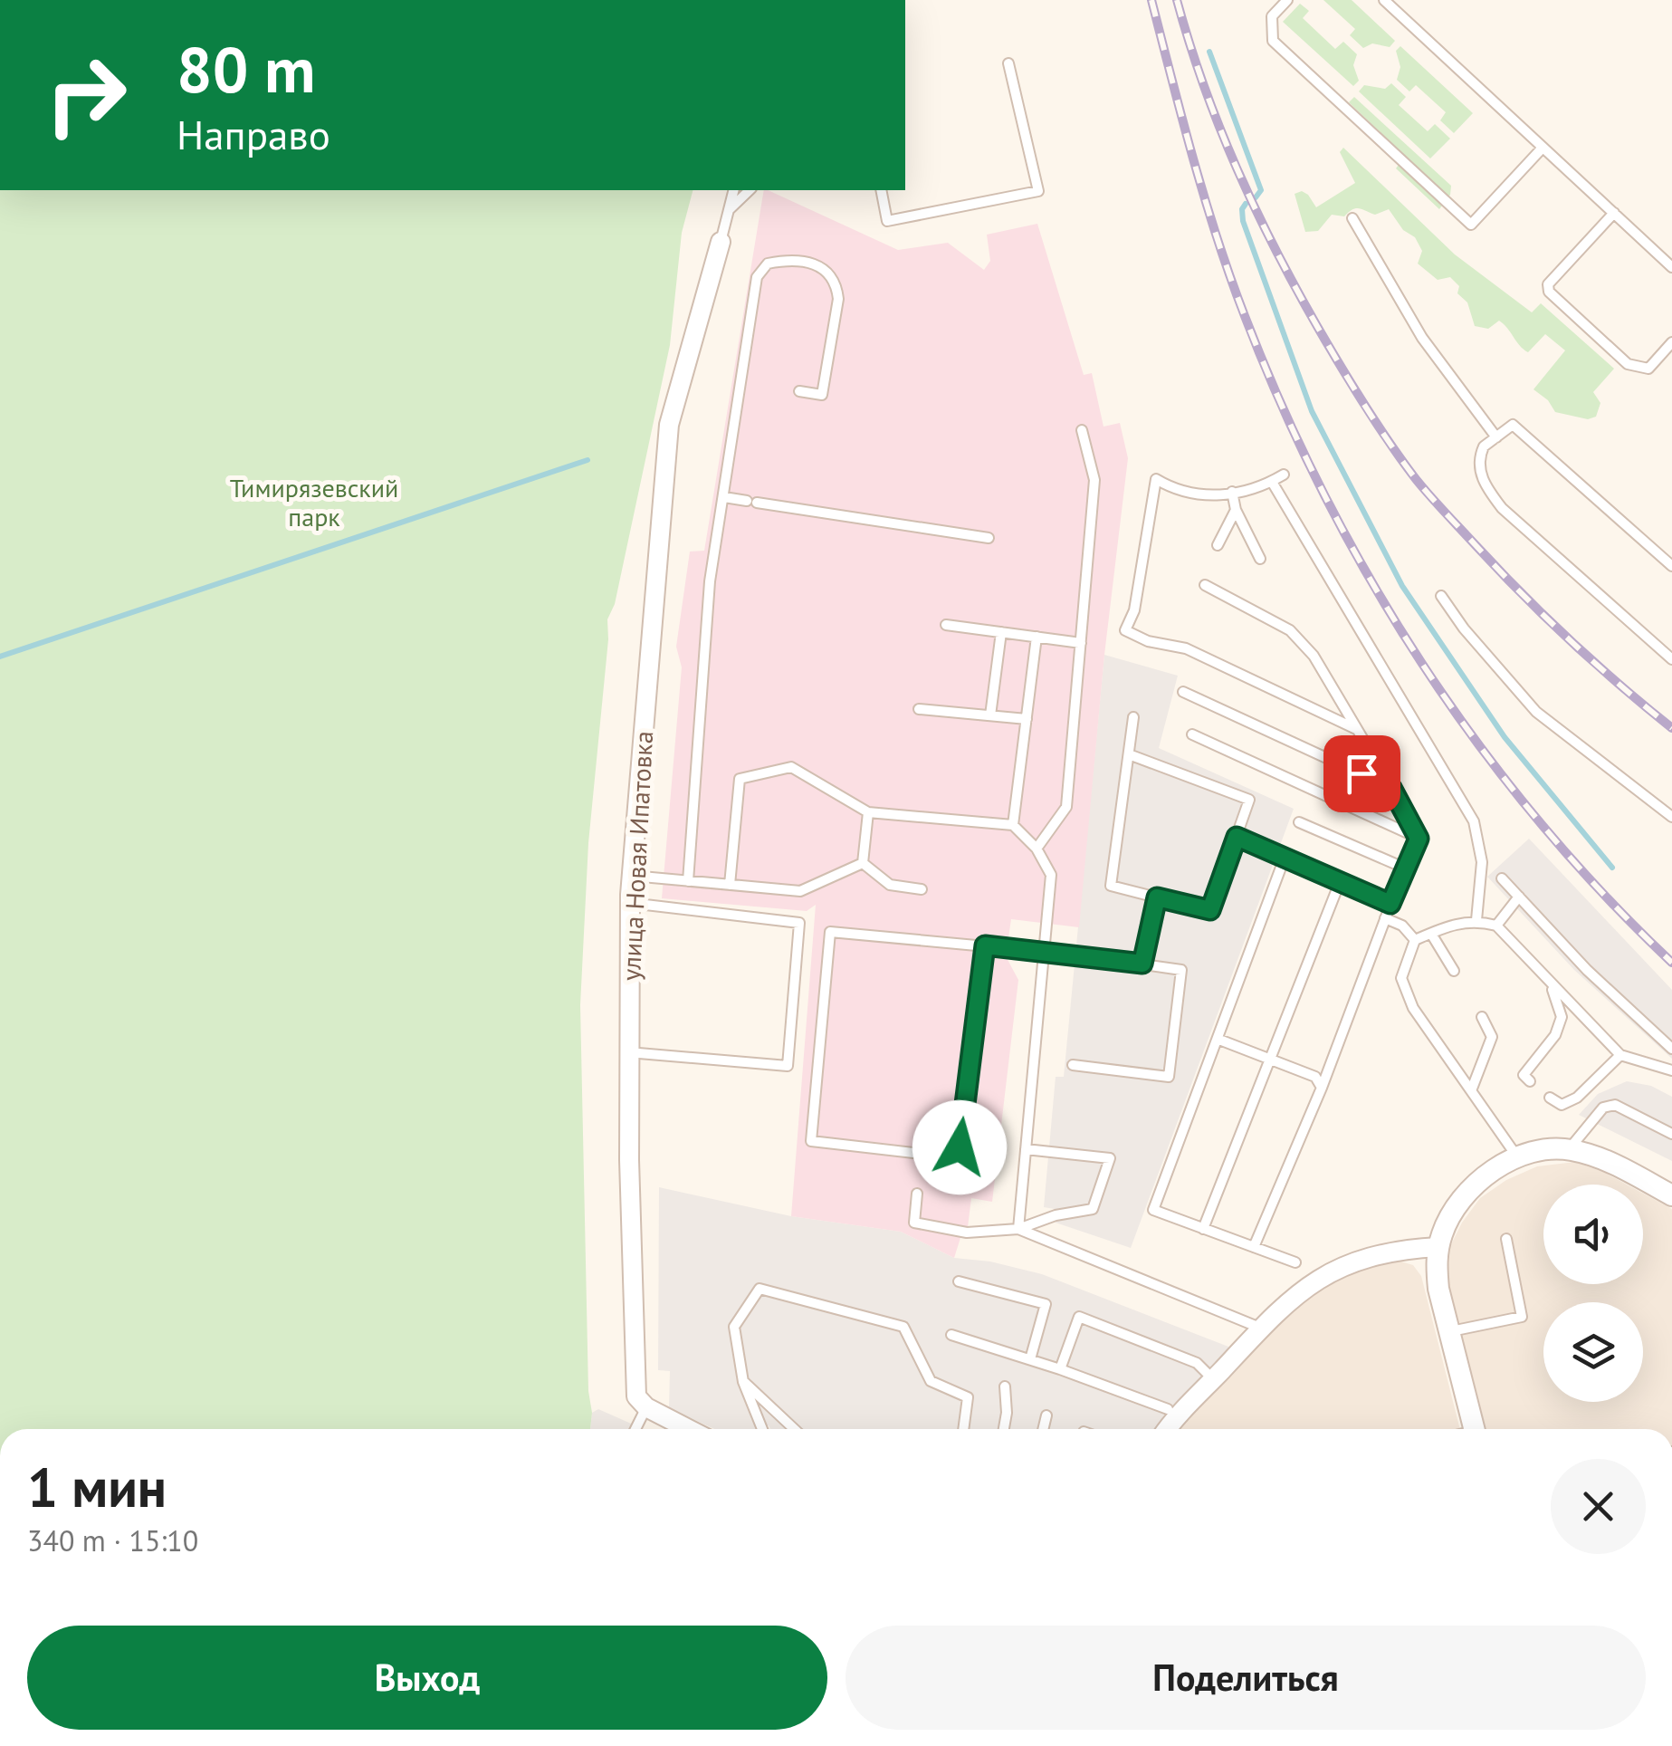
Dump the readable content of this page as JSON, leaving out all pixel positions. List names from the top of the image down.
{
  "streets": {
    "street": ["улица Новая Ипатовка"]
  },
  "parks": ["Тимирязевский парк"],
  "page": {
    "turn": ["80 m", "Направо"],
    "heading": ["1 мин", "340 m · 15:10"],
    "buttons": ["Выход", "Поделиться"]
  }
}
